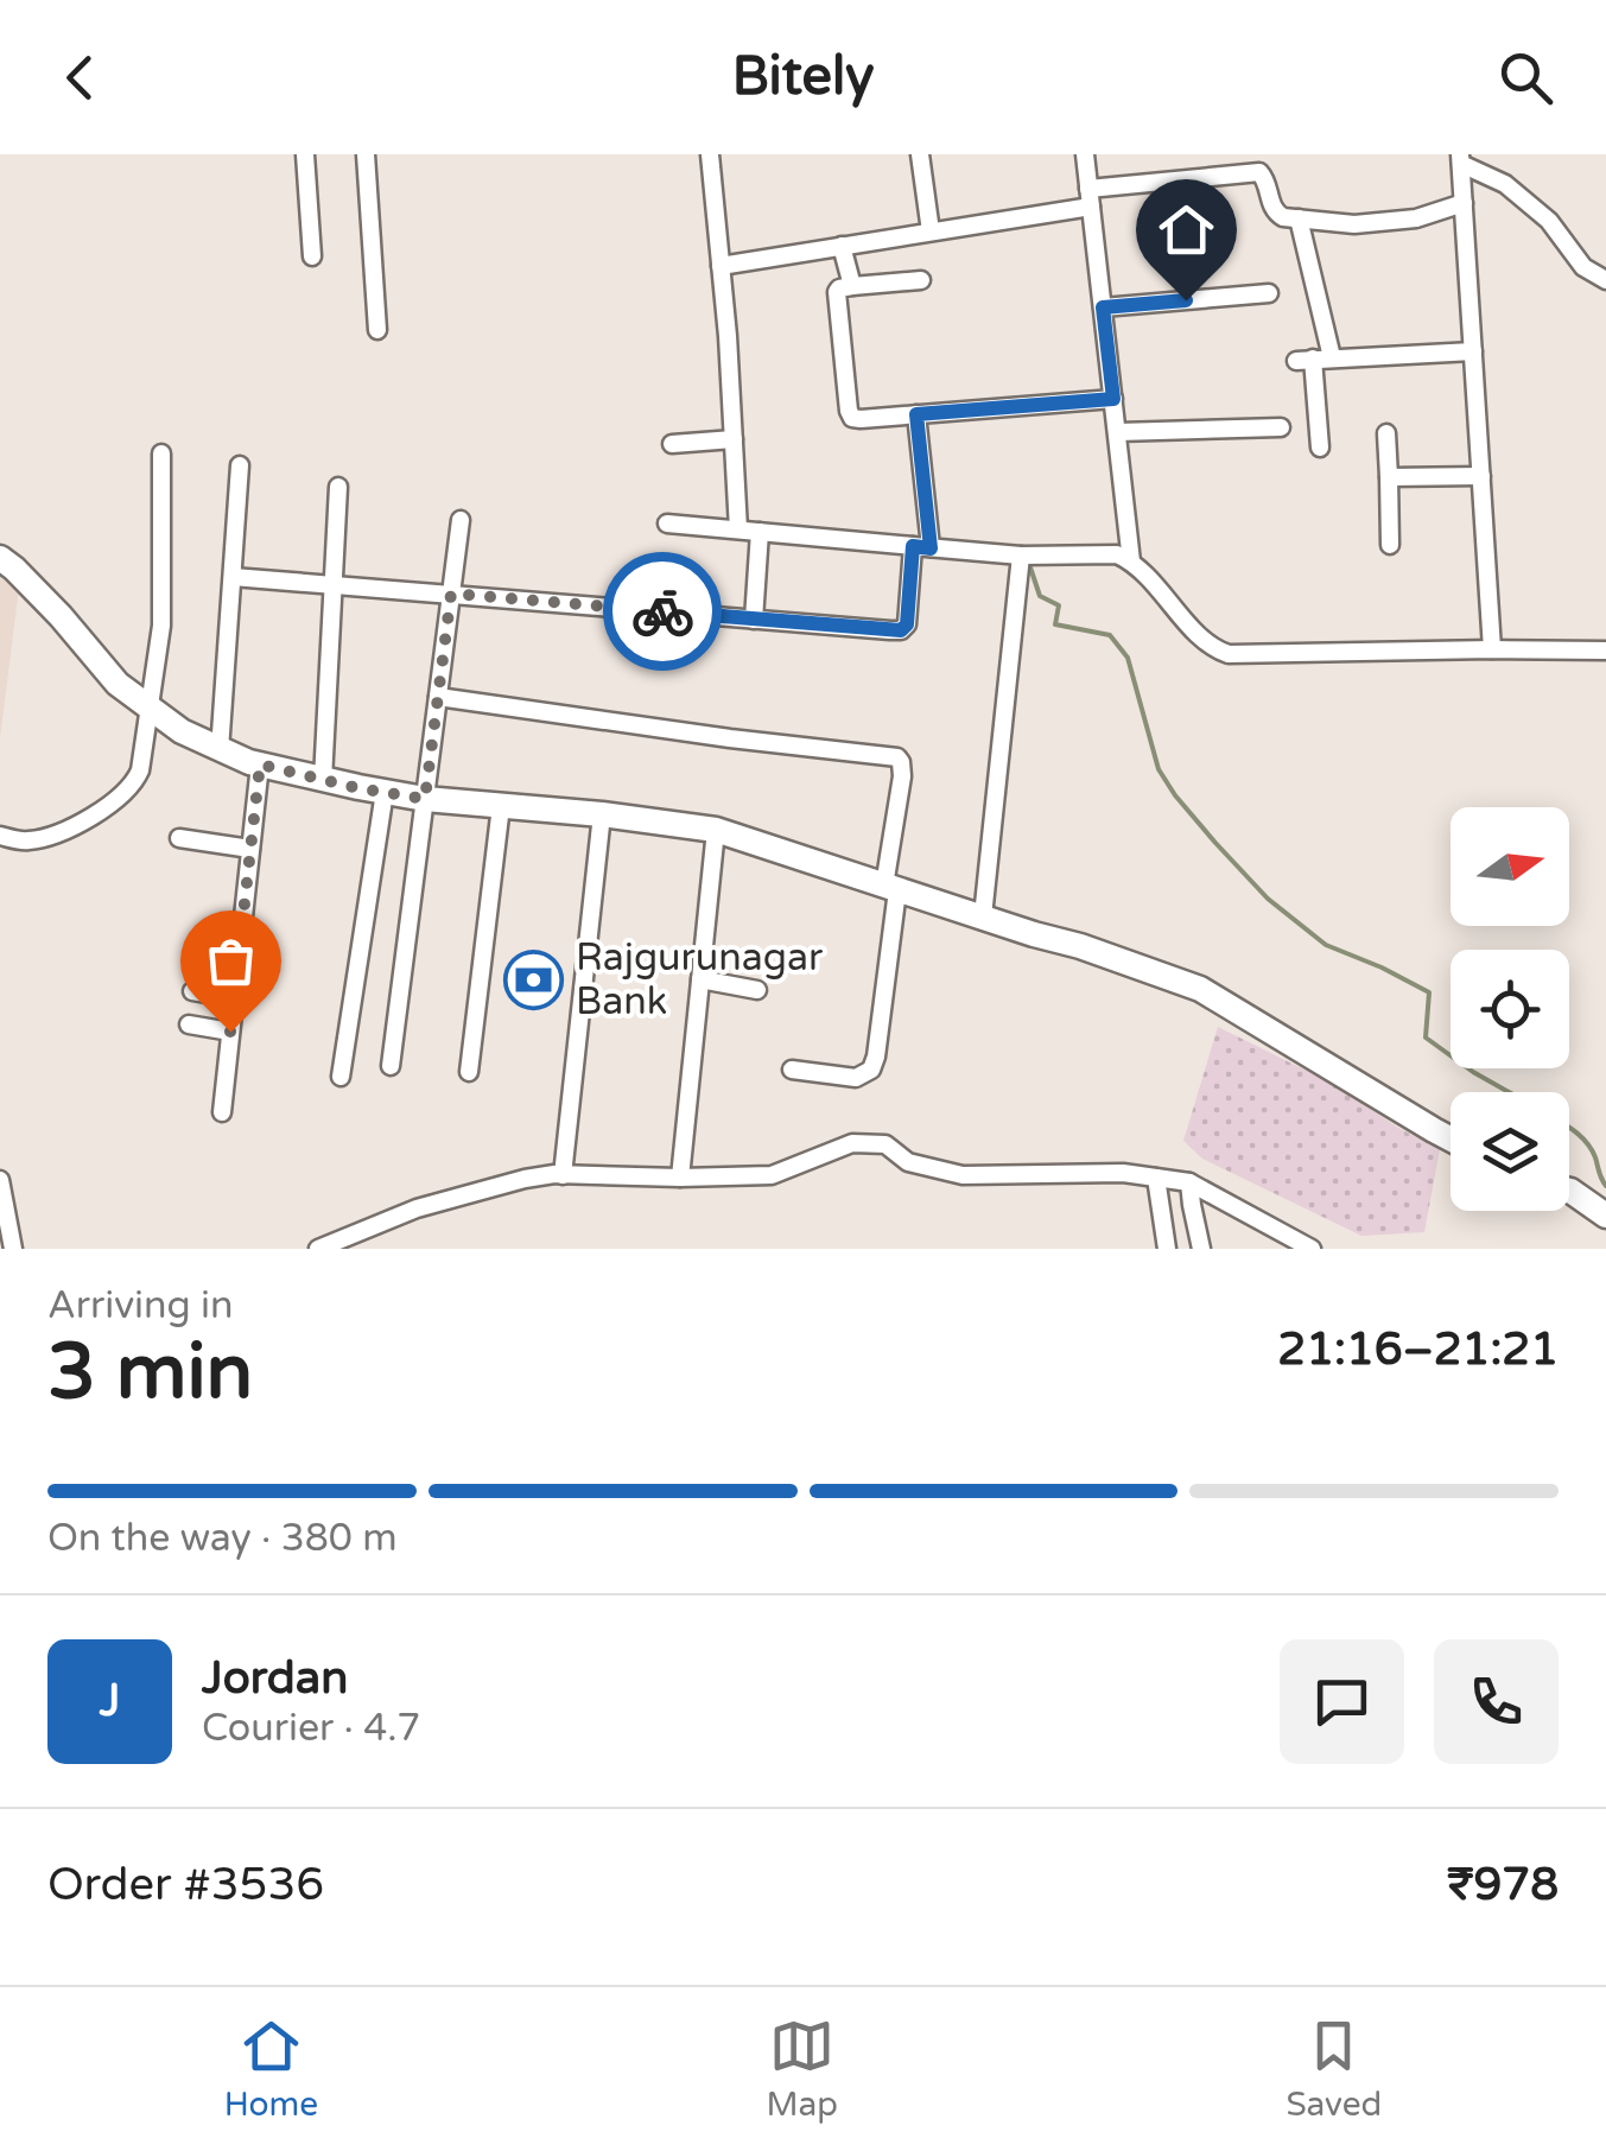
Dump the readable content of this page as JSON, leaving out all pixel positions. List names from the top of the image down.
{
  "places": {
    "bank": ["Rajgurunagar Bank"]
  },
  "north": "right",
  "page": {
    "header": "Bitely",
    "heading": ["3 min", "Arriving in", "21:16–21:21"],
    "panel": [
      "Jordan",
      "Courier · 4.7",
      "Order #3536",
      "₹978"
    ],
    "bar": "On the way · 380 m",
    "round": "J",
    "tabs": ["Home", "Map", "Saved"]
  }
}
